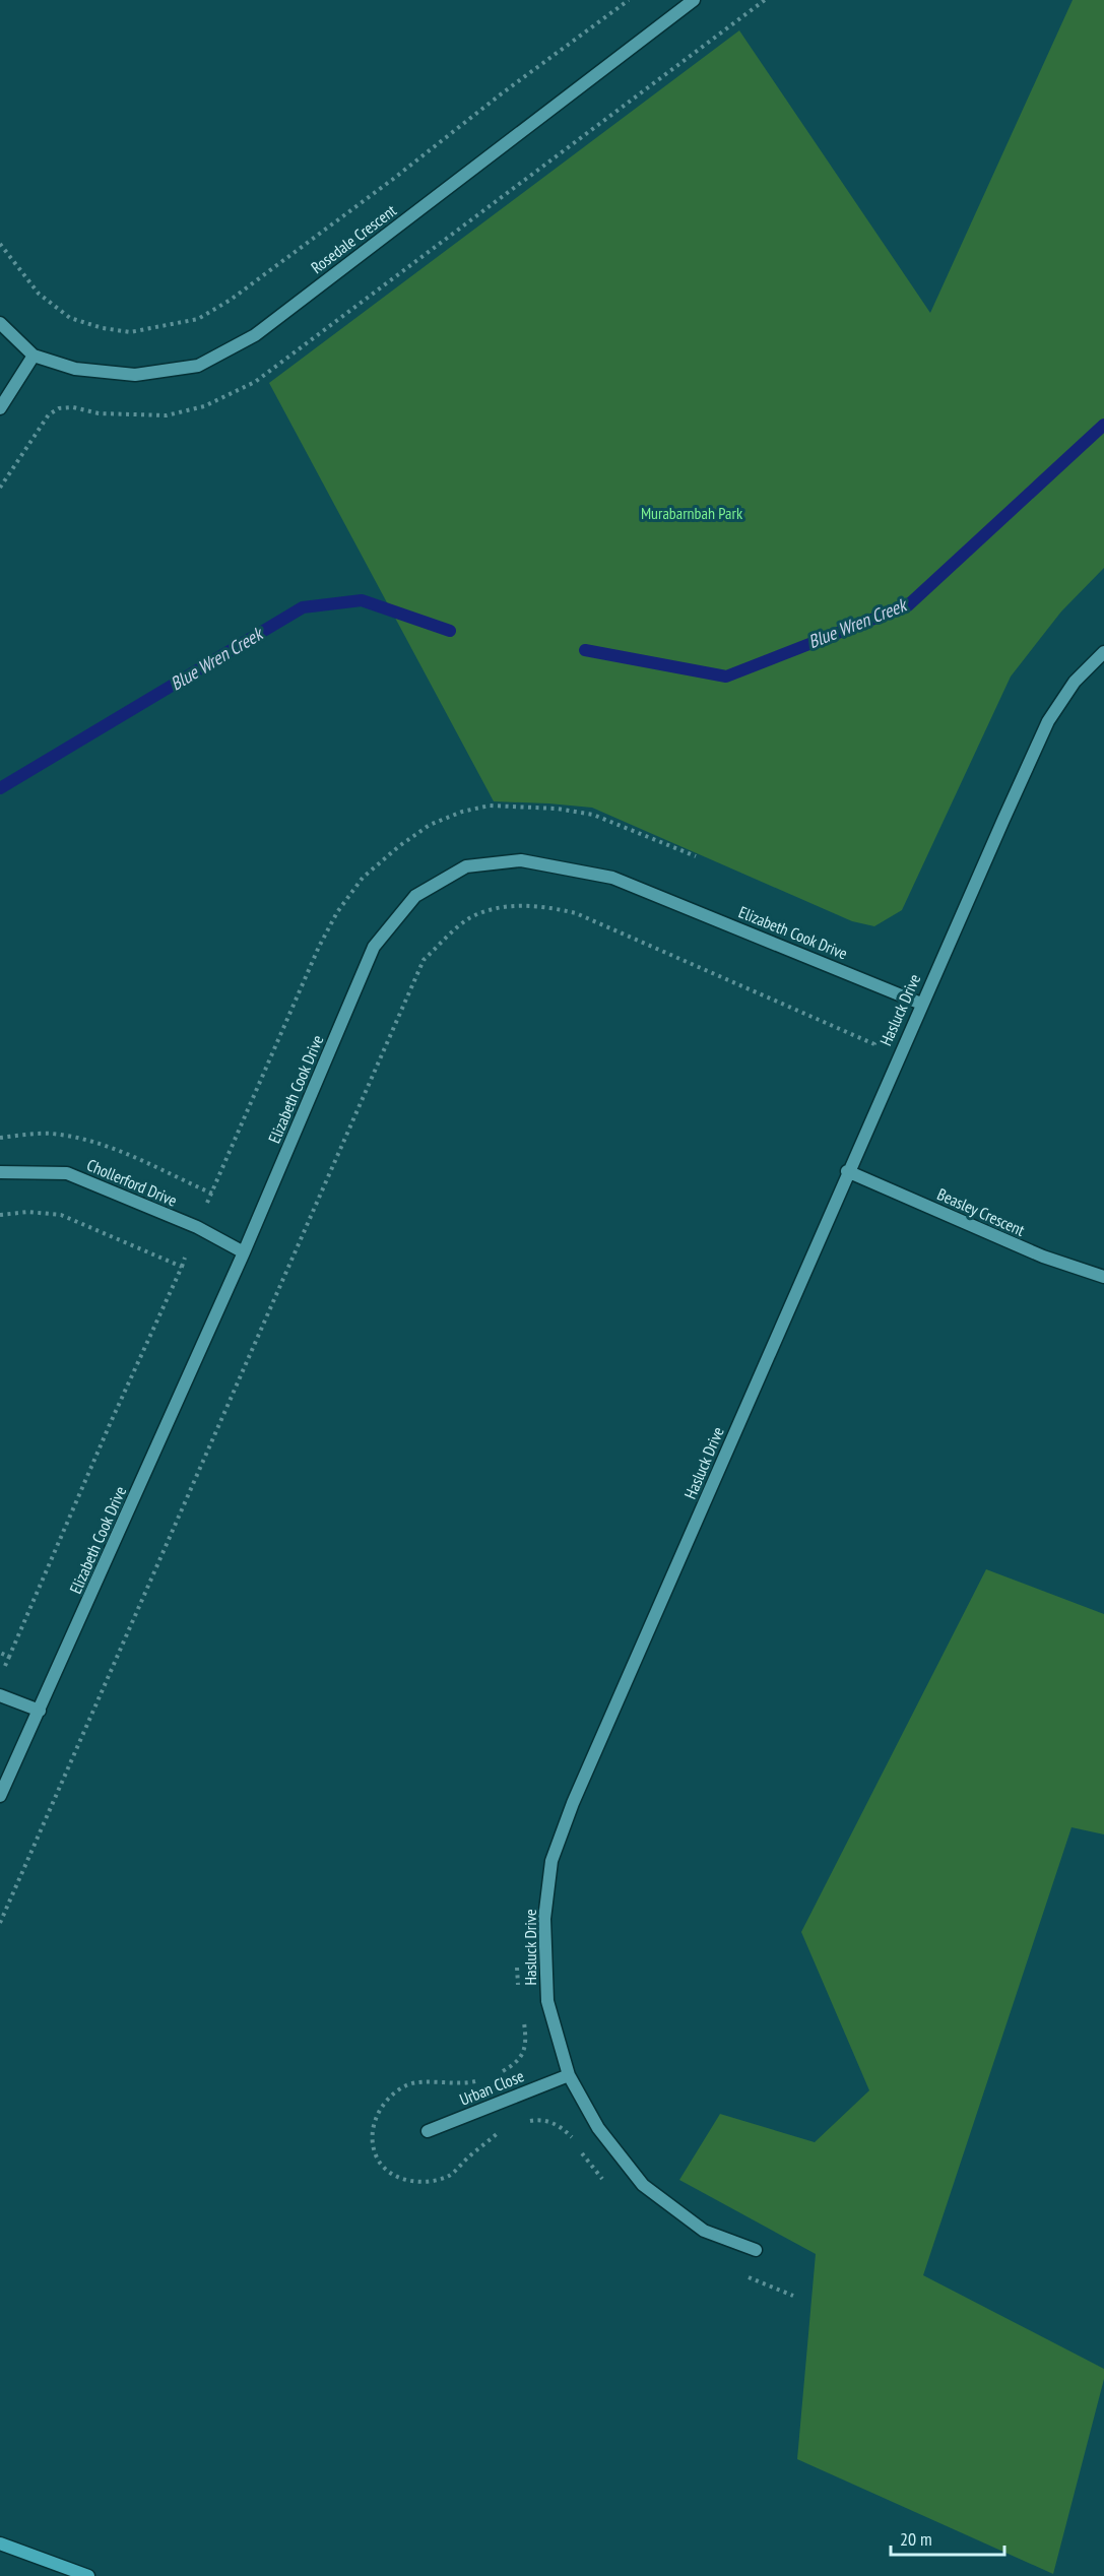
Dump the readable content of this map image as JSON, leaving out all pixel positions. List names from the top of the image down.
{
  "streets": {
    "street": [
      "Rosedale Crescent",
      "Elizabeth Cook Drive",
      "Hasluck Drive",
      "Chollerford Drive",
      "Beasley Crescent",
      "Urban Close"
    ]
  },
  "crossings": [
    ["Elizabeth Cook Drive", "Hasluck Drive"],
    ["Elizabeth Cook Drive", "Chollerford Drive"],
    ["Hasluck Drive", "Beasley Crescent"],
    ["Hasluck Drive", "Urban Close"]
  ],
  "water": ["Blue Wren Creek"],
  "parks": ["Murabarnbah Park"],
  "scale_bar": "20 m"
}
